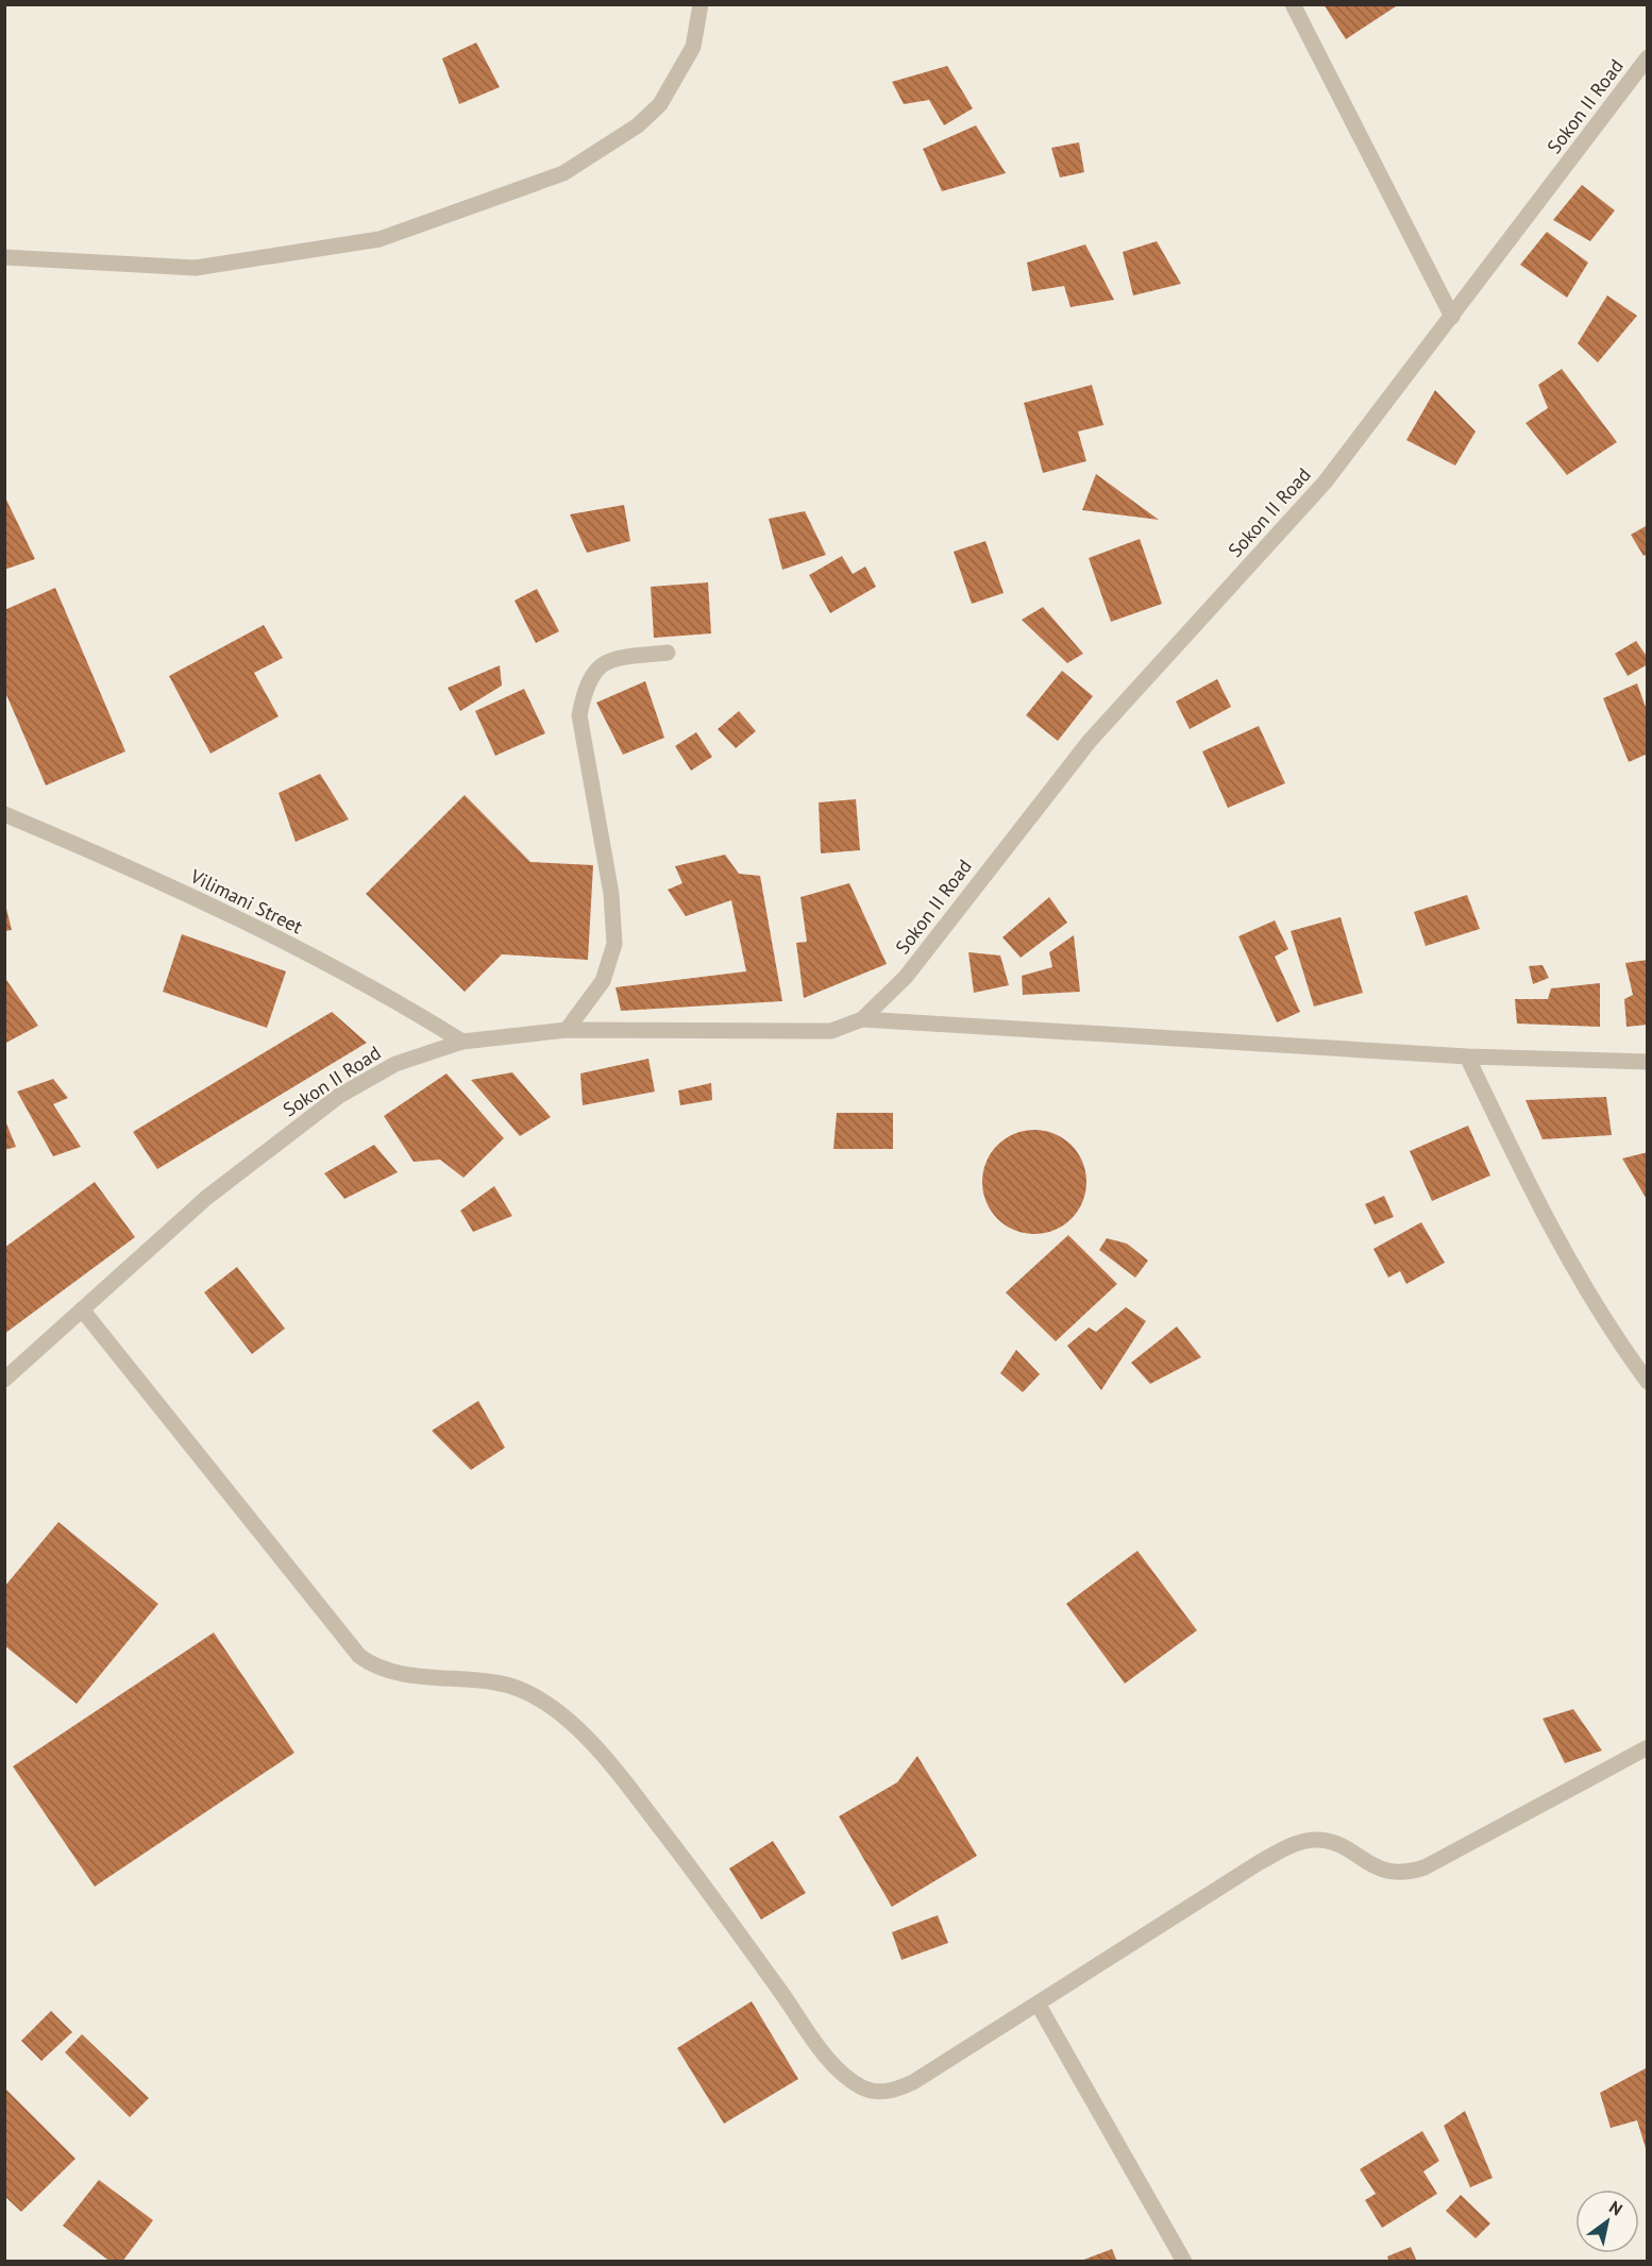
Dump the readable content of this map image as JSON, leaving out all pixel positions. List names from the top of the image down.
{
  "streets": {
    "street": ["Sokon II Road", "Vilimani Street"]
  },
  "crossings": [
    ["Sokon II Road", "Vilimani Street"]
  ],
  "north": "top right"
}
